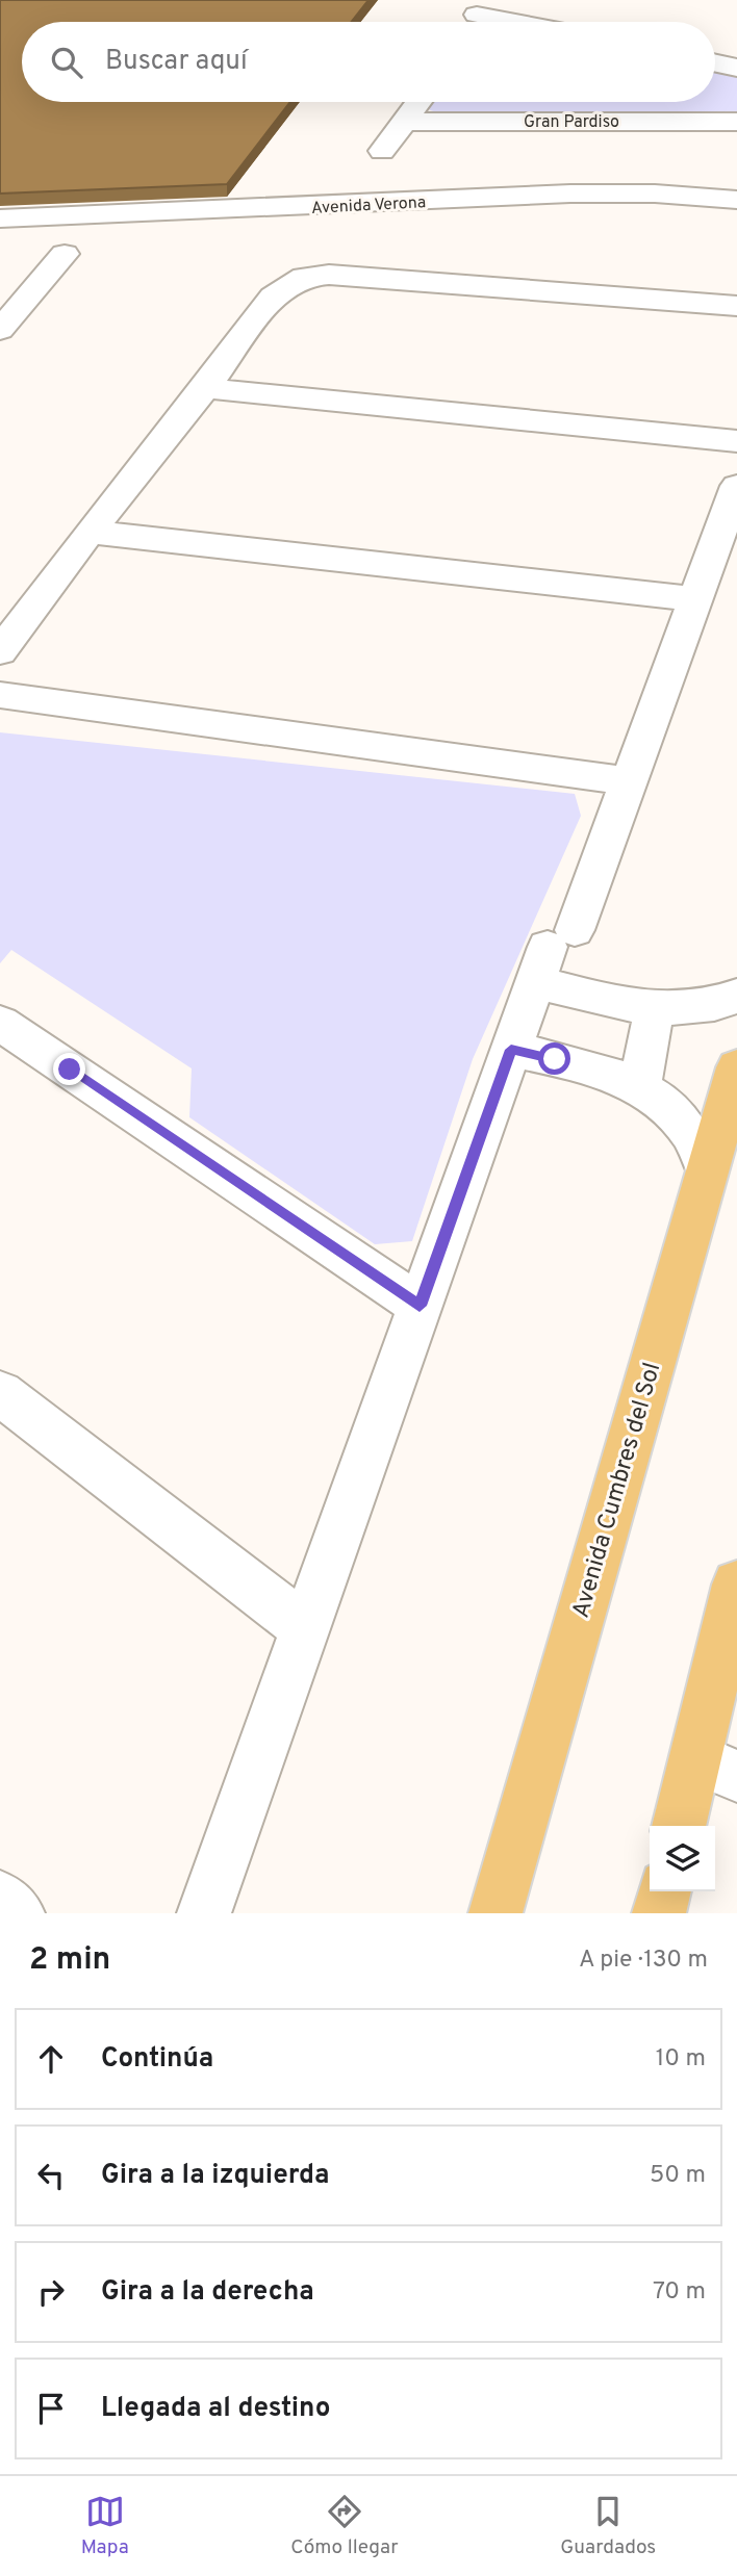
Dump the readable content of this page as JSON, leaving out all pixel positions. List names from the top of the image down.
{
  "streets": {
    "main road": ["Avenida Cumbres del Sol"],
    "street": ["Gran Pardiso", "Avenida Verona"]
  },
  "page": {
    "search": "Buscar aquí",
    "heading": ["2 min", "A pie · 130 m"],
    "list": [
      ["Continúa", "10 m"],
      ["Gira a la izquierda", "50 m"],
      ["Gira a la derecha", "70 m"],
      "Llegada al destino"
    ],
    "nav": ["Mapa", "Cómo llegar", "Guardados"]
  }
}
